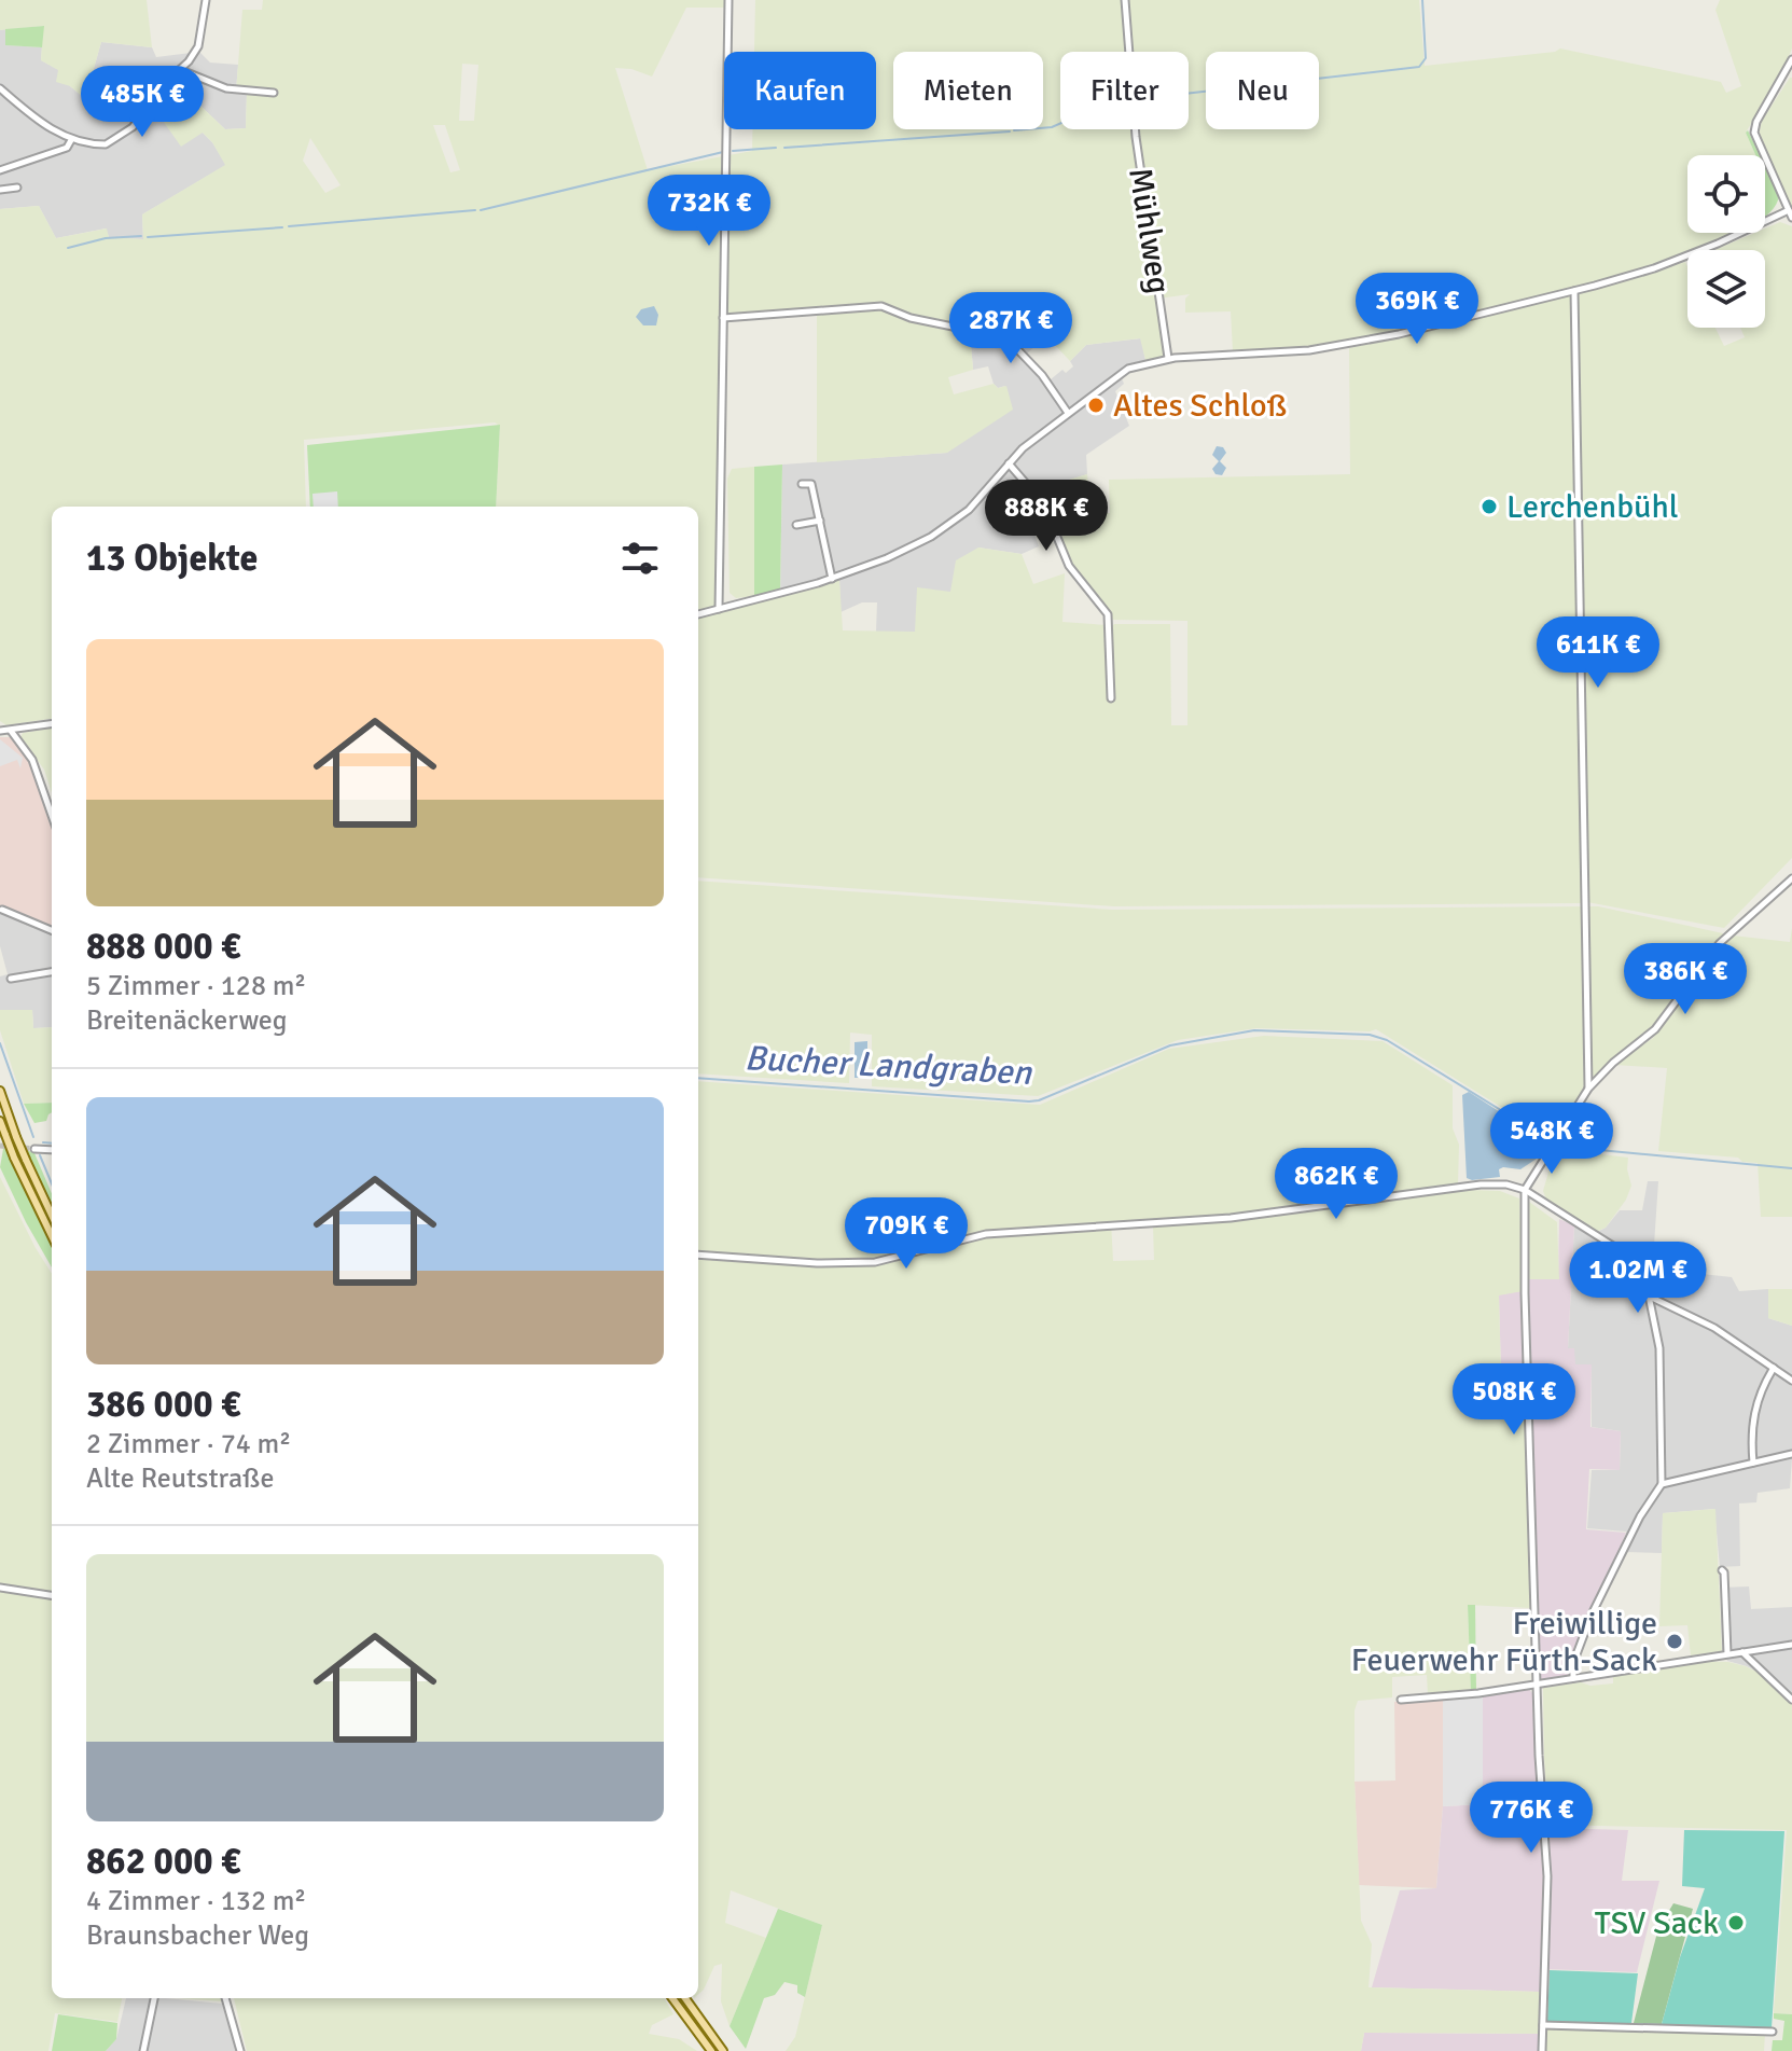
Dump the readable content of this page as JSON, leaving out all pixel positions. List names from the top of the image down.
{
  "streets": {
    "street": ["Mühlweg"]
  },
  "water": ["Bucher Landgraben"],
  "places": [
    "Altes Schloß",
    "Lerchenbühl",
    "Freiwillige Feuerwehr Fürth-Sack",
    "TSV Sack"
  ],
  "page": {
    "chip": [
      "Kaufen",
      "Mieten",
      "Filter",
      "Neu"
    ],
    "price": [
      "485K €",
      "732K €",
      "369K €",
      "287K €",
      "888K €",
      "611K €",
      "386K €",
      "548K €",
      "862K €",
      "709K €",
      "1.02M €",
      "508K €",
      "776K €"
    ],
    "heading": "13 Objekte",
    "list": [
      {
        "name": "888 000 €",
        "note": "5 Zimmer · 128 m² · Breitenäckerweg"
      },
      {
        "name": "386 000 €",
        "note": "2 Zimmer · 74 m² · Alte Reutstraße"
      },
      {
        "name": "862 000 €",
        "note": "4 Zimmer · 132 m² · Braunsbacher Weg"
      }
    ]
  }
}
